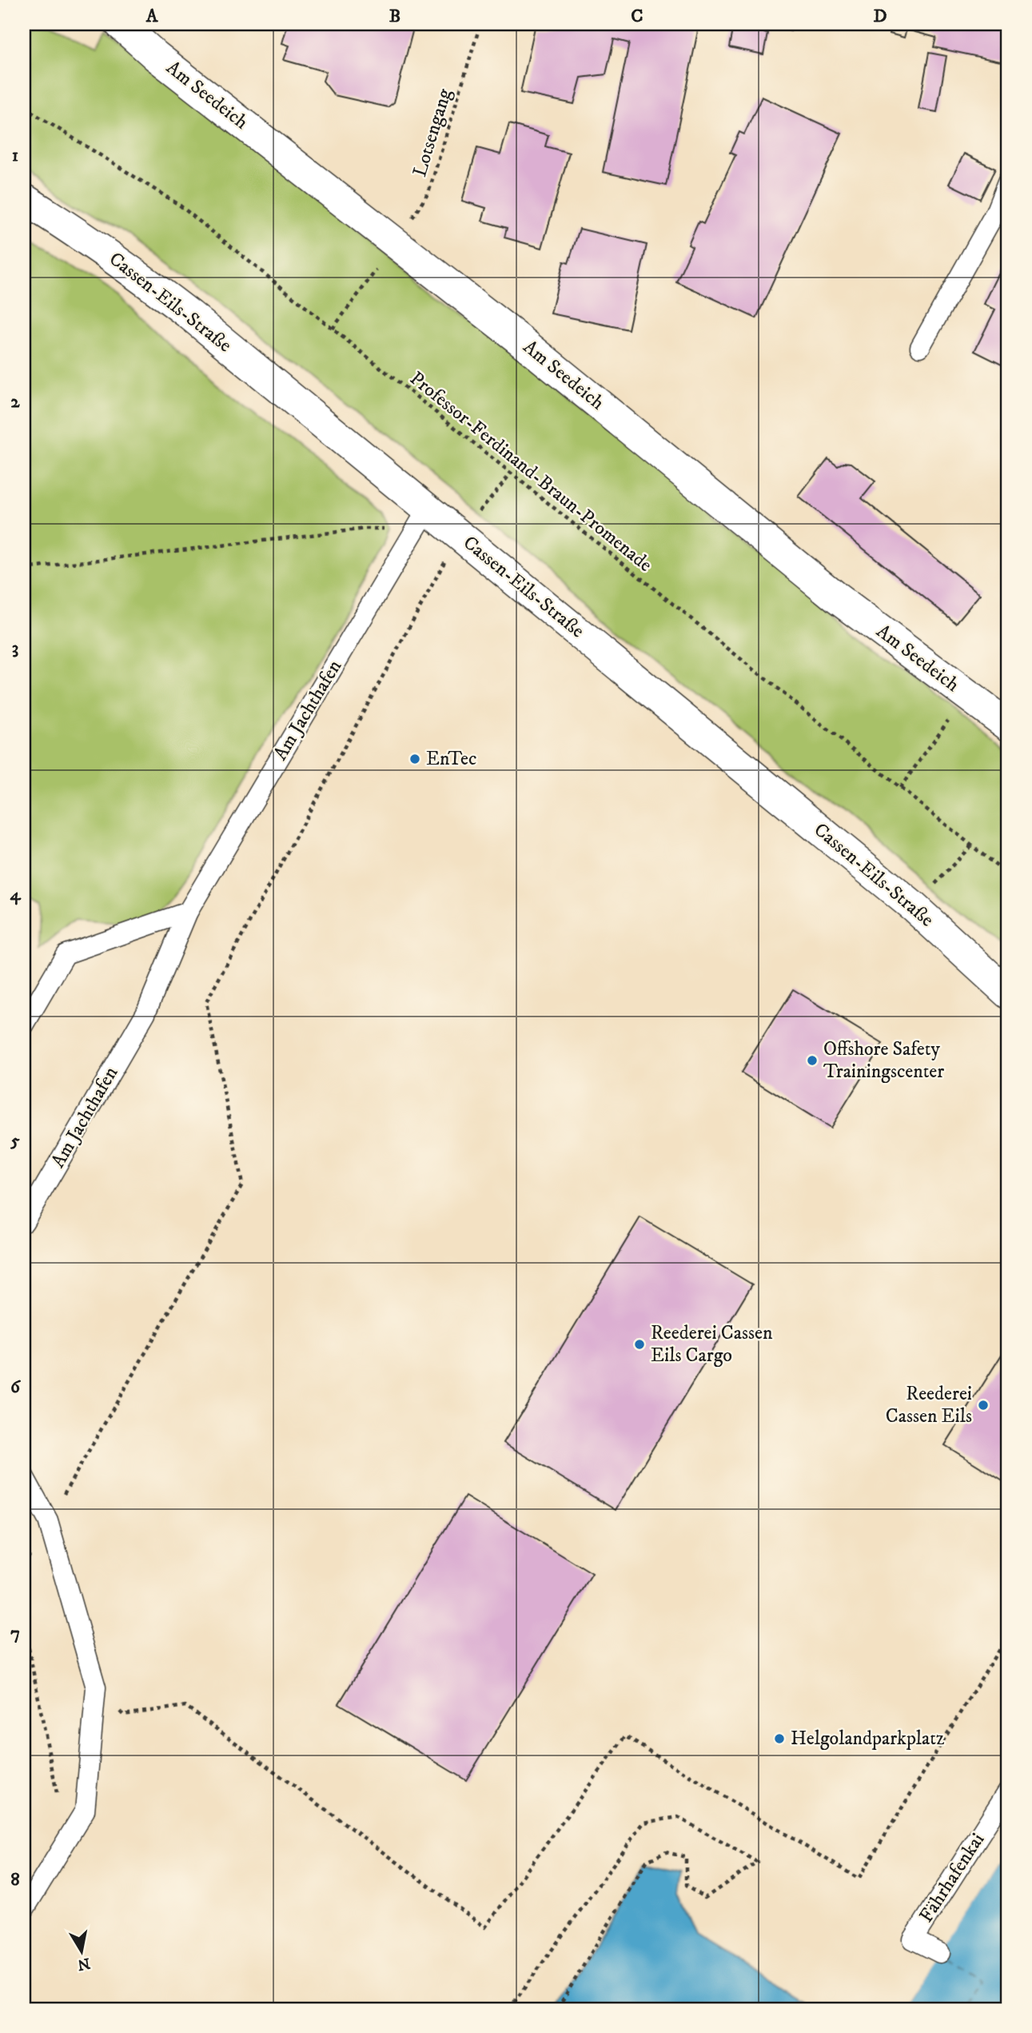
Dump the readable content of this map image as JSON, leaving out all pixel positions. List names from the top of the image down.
{
  "streets": {
    "street": ["Am Seedeich", "Cassen-Eils-Straße"],
    "lane": ["Am Jachthafen", "Fährhafenkai"],
    "path": ["Lotsengang", "Professor-Ferdinand-Braun-Promenade"]
  },
  "crossings": [
    ["Am Seedeich", "Lotsengang"],
    ["Lotsengang", "Professor-Ferdinand-Braun-Promenade"],
    ["Cassen-Eils-Straße", "Am Jachthafen"]
  ],
  "places": [
    "EnTec",
    "Offshore Safety Trainingscenter",
    "Reederei Cassen Eils Cargo",
    "Reederei Cassen Eils",
    "Helgolandparkplatz"
  ],
  "north": "bottom",
  "grid": {
    "columns": [
      "A",
      "B",
      "C",
      "D"
    ],
    "rows": [
      "1",
      "2",
      "3",
      "4",
      "5",
      "6",
      "7",
      "8"
    ]
  }
}
